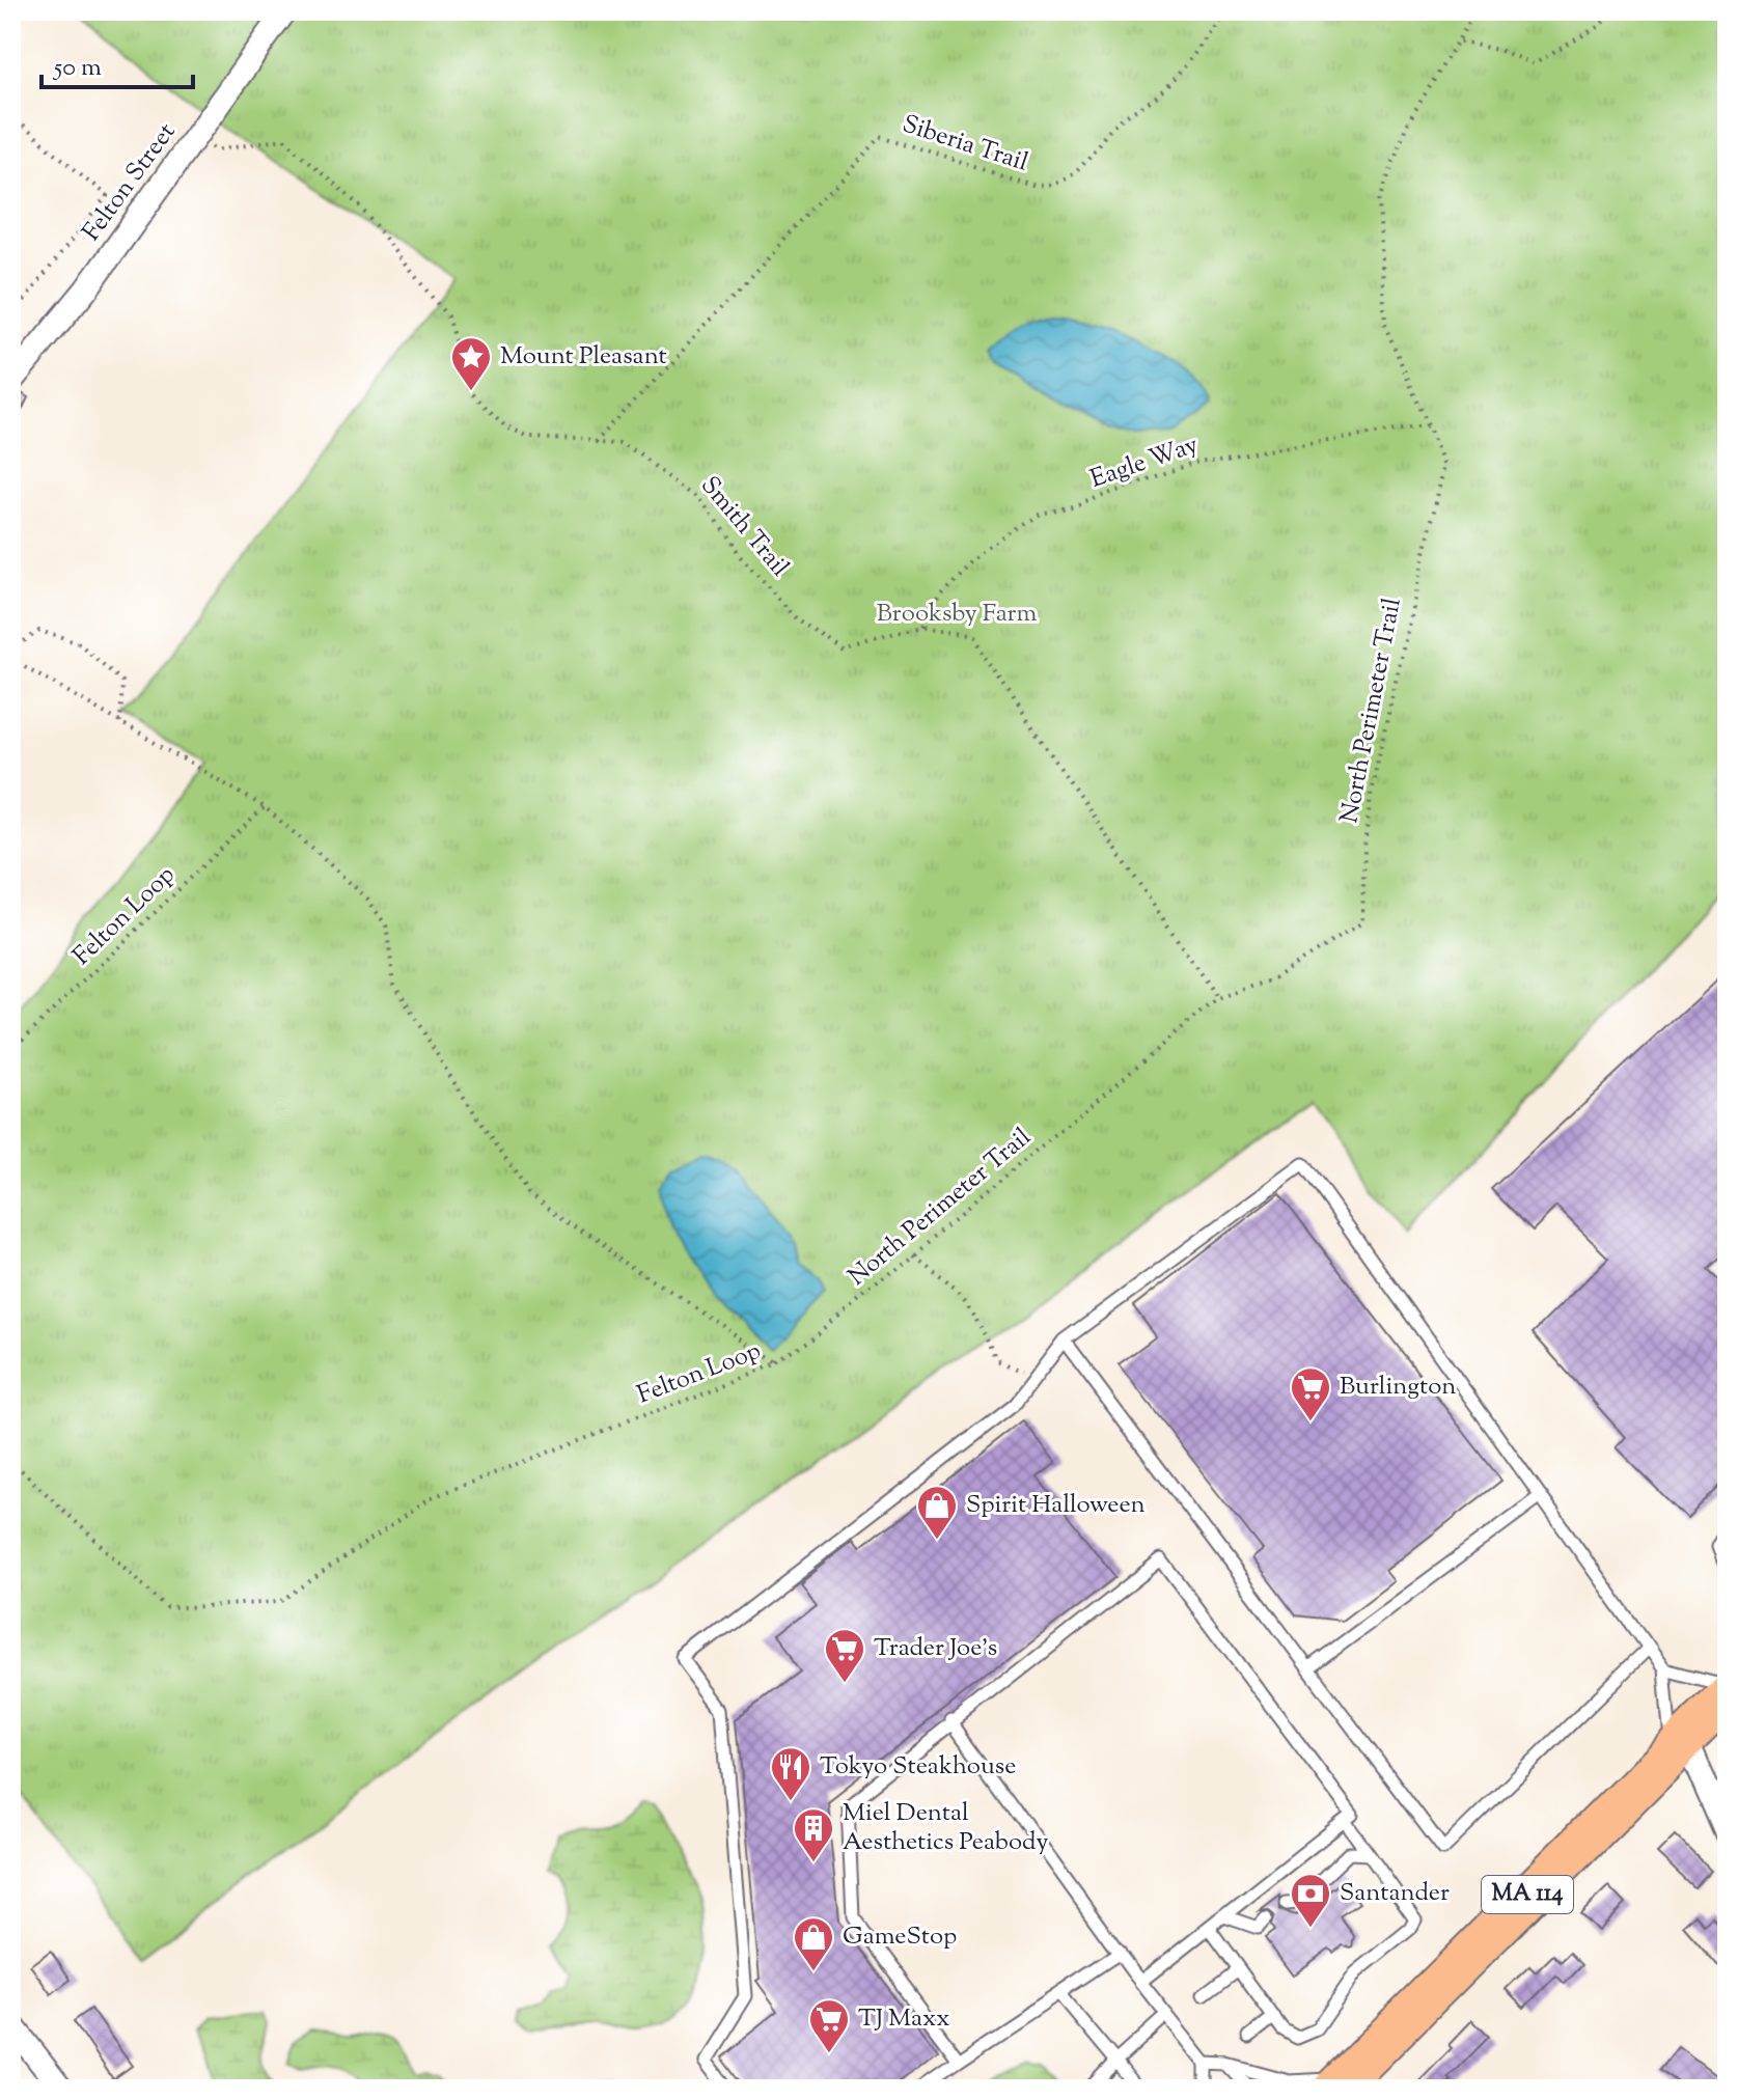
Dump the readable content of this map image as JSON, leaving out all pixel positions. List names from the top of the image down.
{
  "streets": {
    "highway": ["MA 114"],
    "street": ["Felton Street"],
    "path": [
      "Siberia Trail",
      "Eagle Way",
      "Smith Trail",
      "North Perimeter Trail",
      "Felton Loop"
    ]
  },
  "crossings": [
    ["Siberia Trail", "Smith Trail"],
    ["Felton Street", "Smith Trail"],
    ["Eagle Way", "Smith Trail"],
    ["Eagle Way", "North Perimeter Trail"],
    ["Smith Trail", "North Perimeter Trail"],
    ["North Perimeter Trail", "Felton Loop"]
  ],
  "parks": ["Brooksby Farm"],
  "places": {
    "place": ["Mount Pleasant"],
    "supermarket": ["Burlington", "Trader Joe's", "TJ Maxx"],
    "shop": ["Spirit Halloween", "GameStop"],
    "restaurant": ["Tokyo Steakhouse"],
    "building": ["Miel Dental Aesthetics Peabody"],
    "bank": ["Santander"]
  },
  "scale_bar": "50 m"
}
